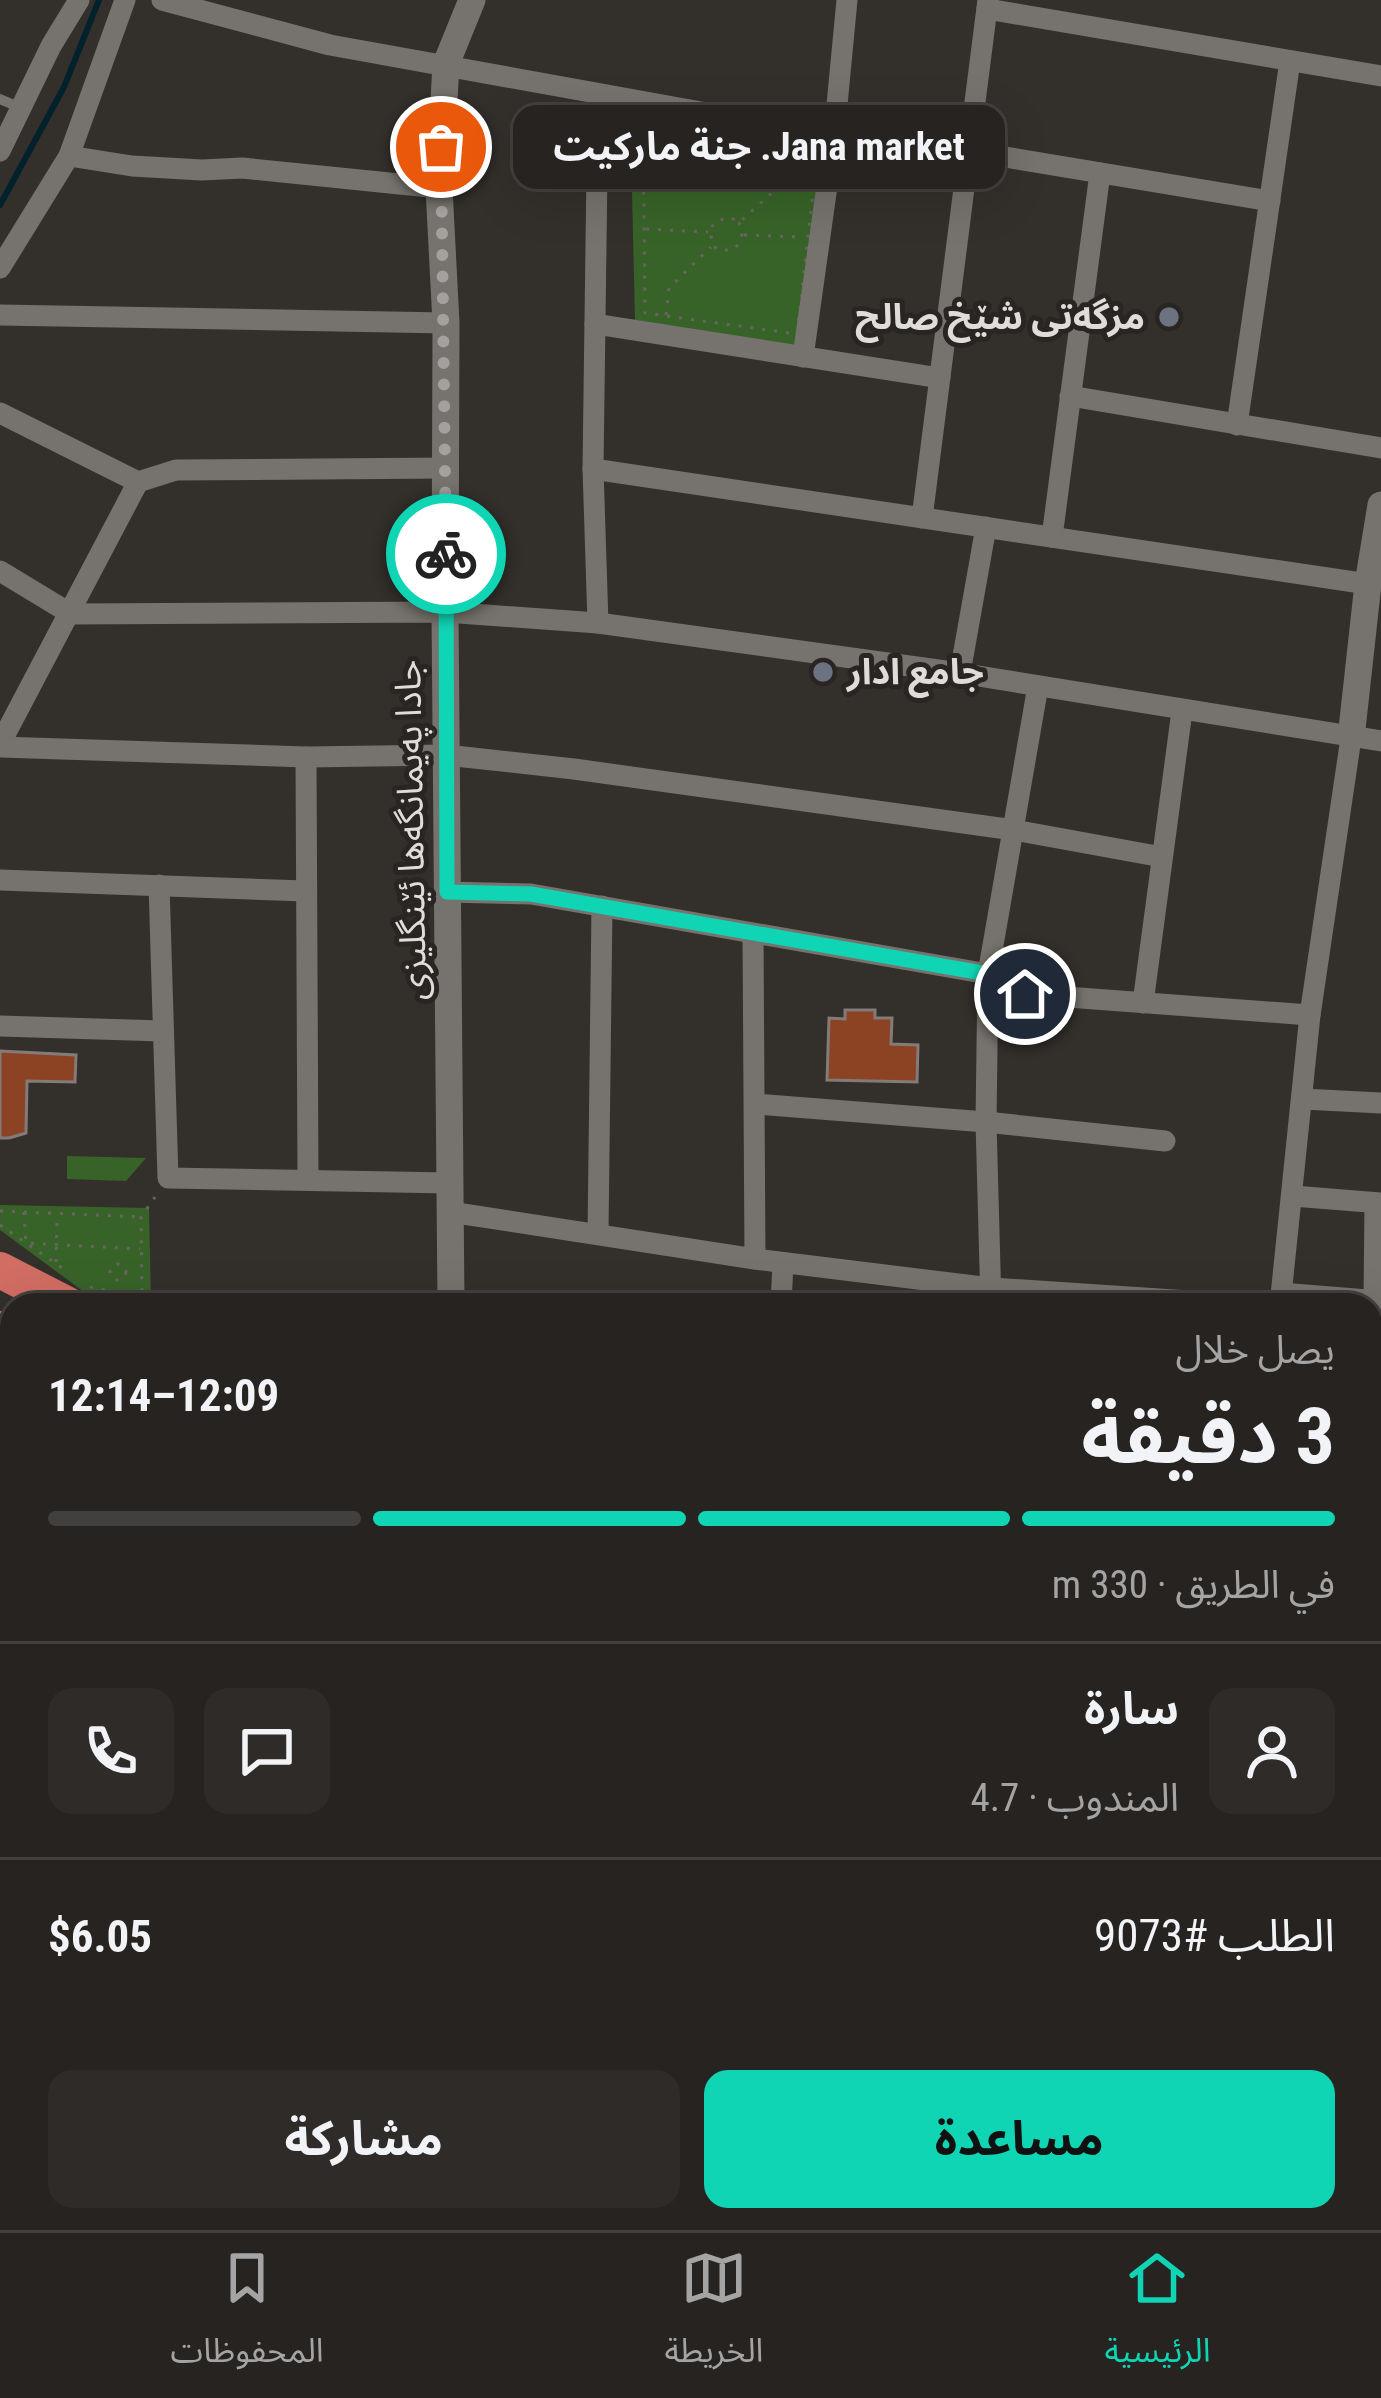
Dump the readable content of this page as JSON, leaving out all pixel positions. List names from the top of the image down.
{
  "streets": {
    "street": ["جادا په‌يمانگه‌ها ئێنگليزى"]
  },
  "places": ["Jana market. جنة ماركيت", "مزگەتی شێخ صالح", "جامع ادار"],
  "page": {
    "bubble": "Jana market. جنة ماركيت",
    "heading": ["3 دقيقة", "يصل خلال", "12:09–12:14"],
    "panel": [
      "سارة",
      "المندوب · 4.7",
      "الطلب #9073",
      "$6.05"
    ],
    "bar": "في الطريق · 330 m",
    "buttons": ["مساعدة", "مشاركة"],
    "tabs": ["الرئيسية", "الخريطة", "المحفوظات"]
  }
}
